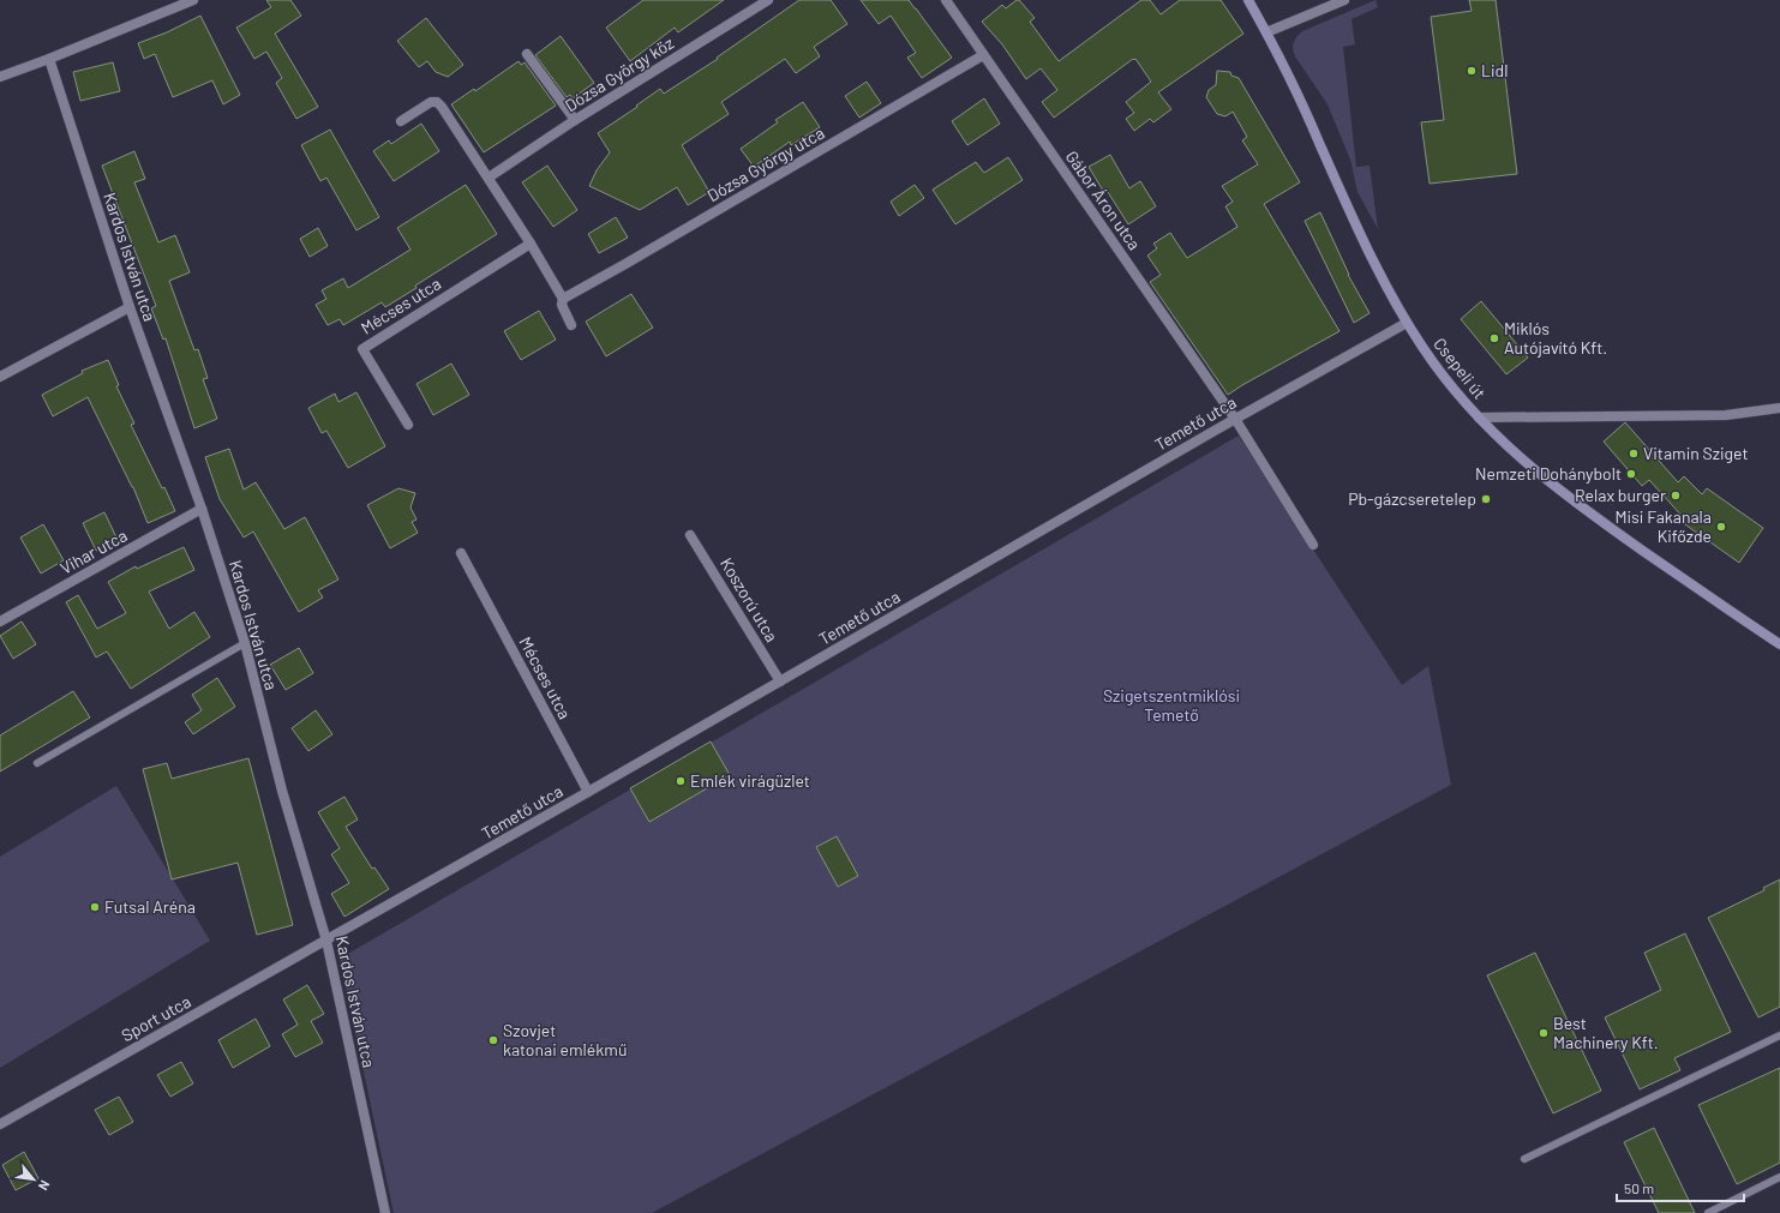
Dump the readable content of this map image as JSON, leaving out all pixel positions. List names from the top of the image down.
{
  "streets": {
    "street": [
      "Dózsa György köz",
      "Dózsa György utca",
      "Gábor Áron utca",
      "Kardos István utca",
      "Mécses utca",
      "Csepeli út",
      "Temető utca",
      "Vihar utca",
      "Koszorú utca",
      "Sport utca"
    ]
  },
  "crossings": [
    ["Dózsa György utca", "Gábor Áron utca"],
    ["Gábor Áron utca", "Temető utca"],
    ["Kardos István utca", "Temető utca"],
    ["Kardos István utca", "Vihar utca"],
    ["Kardos István utca", "Sport utca"],
    ["Mécses utca", "Temető utca"],
    ["Csepeli út", "Temető utca"],
    ["Temető utca", "Koszorú utca"],
    ["Temető utca", "Sport utca"]
  ],
  "parks": ["Szigetszentmiklósi Temető"],
  "places": [
    "Lidl",
    "Miklós Autójavító Kft.",
    "Vitamin Sziget",
    "Nemzeti Dohánybolt",
    "Relax burger",
    "Pb-gázcseretelep",
    "Misi Fakanala Kifőzde",
    "Emlék virágüzlet",
    "Futsal Aréna",
    "Best Machinery Kft.",
    "Szovjet katonai emlékmű"
  ],
  "scale_bar": "50 m",
  "north": "bottom right"
}
